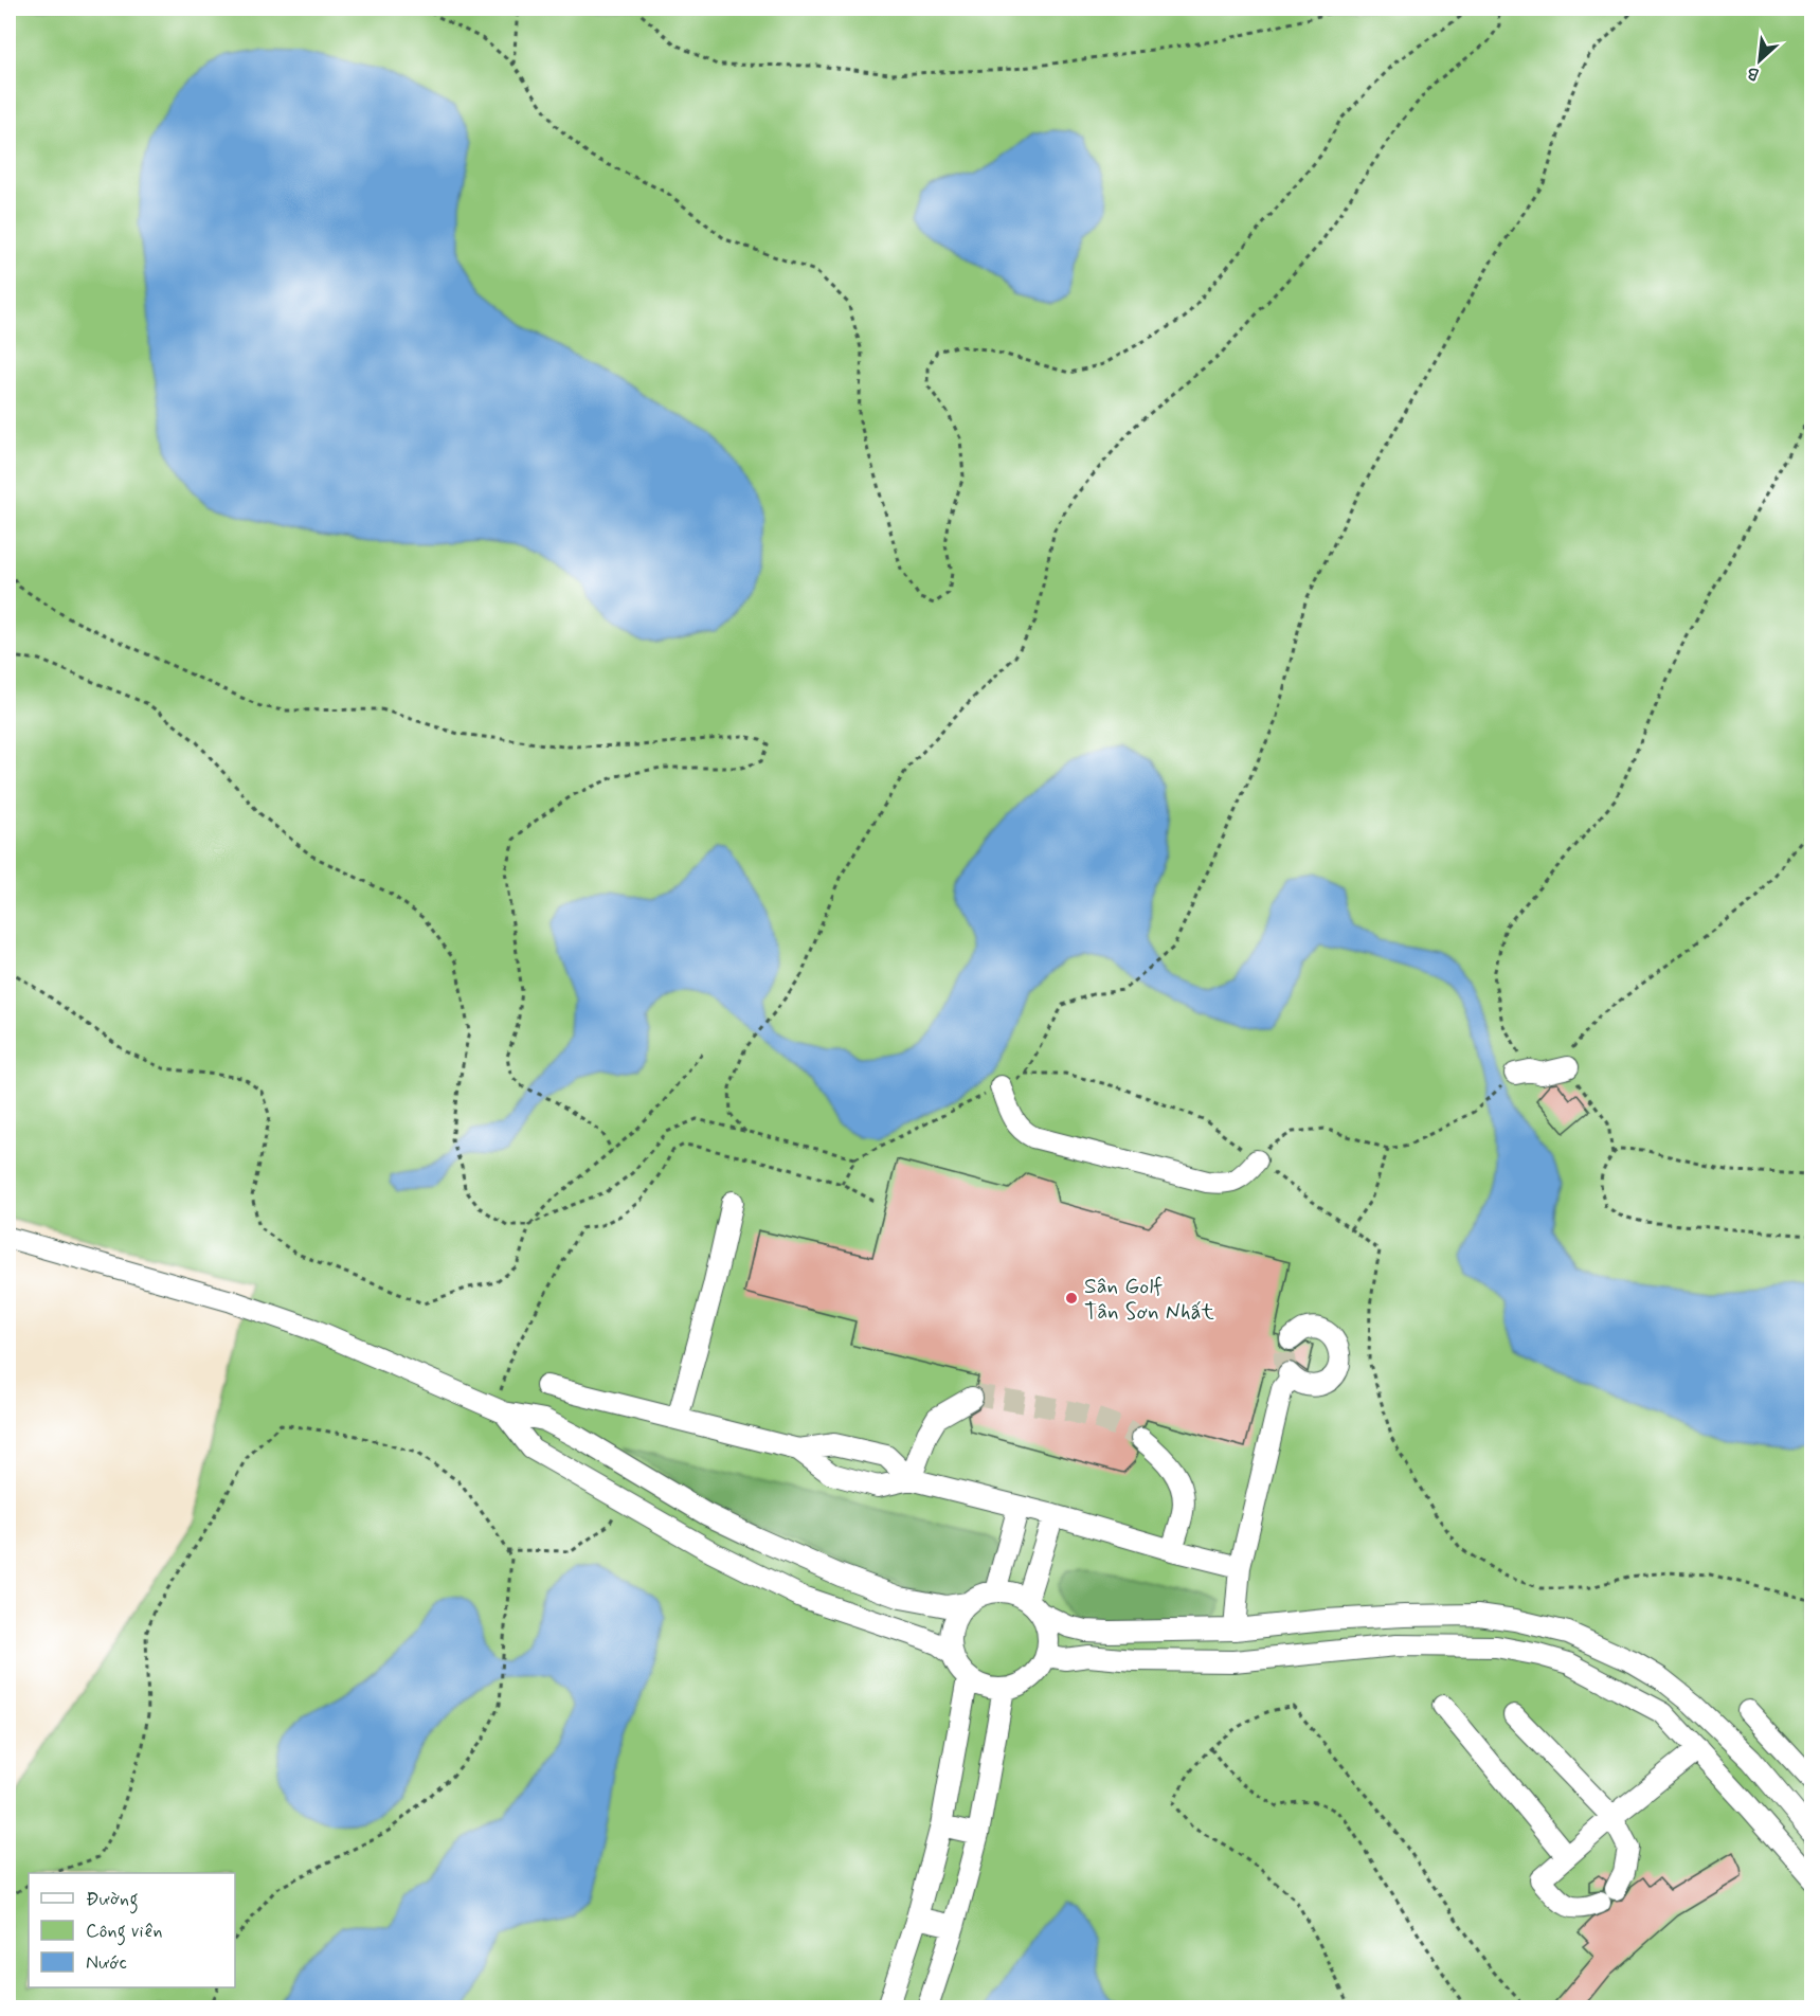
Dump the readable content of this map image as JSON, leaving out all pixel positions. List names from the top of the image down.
{
  "places": ["Sân Golf Tân Sơn Nhất"],
  "legend": ["Đường", "Công viên", "Nước"],
  "north": "bottom left"
}
